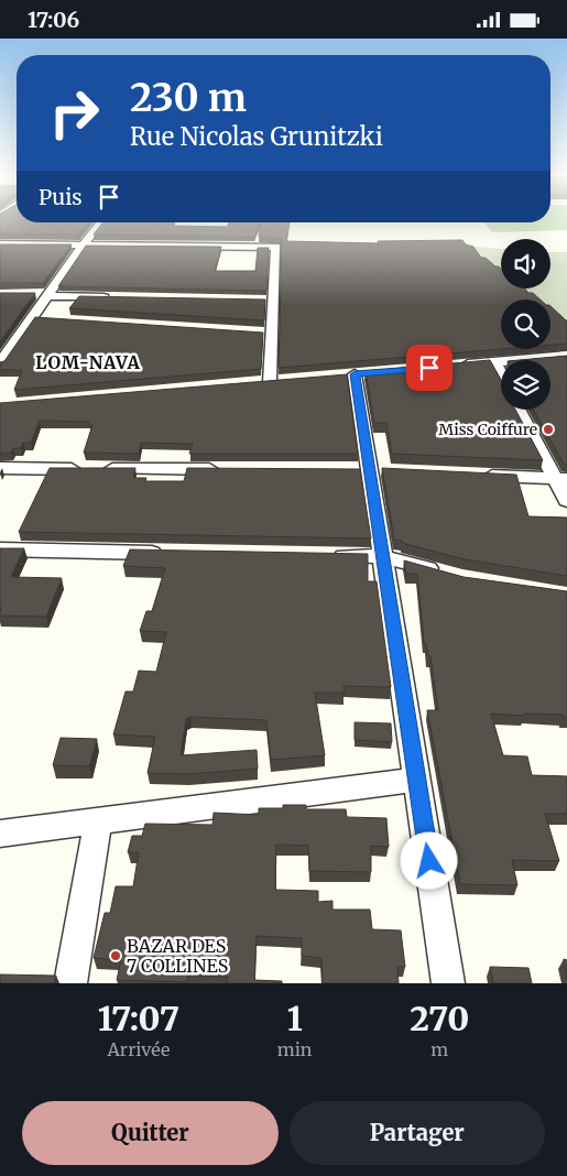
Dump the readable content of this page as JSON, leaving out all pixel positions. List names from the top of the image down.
{
  "districts": ["LOM-NAVA"],
  "places": ["Miss Coiffure", "BAZAR DES 7 COLLINES"],
  "page": {
    "status": "17:06",
    "turn": ["230 m", "Rue Nicolas Grunitzki"],
    "then": "Puis",
    "eta": [
      "17:07",
      "Arrivée",
      "1",
      "min",
      "270",
      "m"
    ],
    "buttons": ["Quitter", "Partager"]
  }
}
